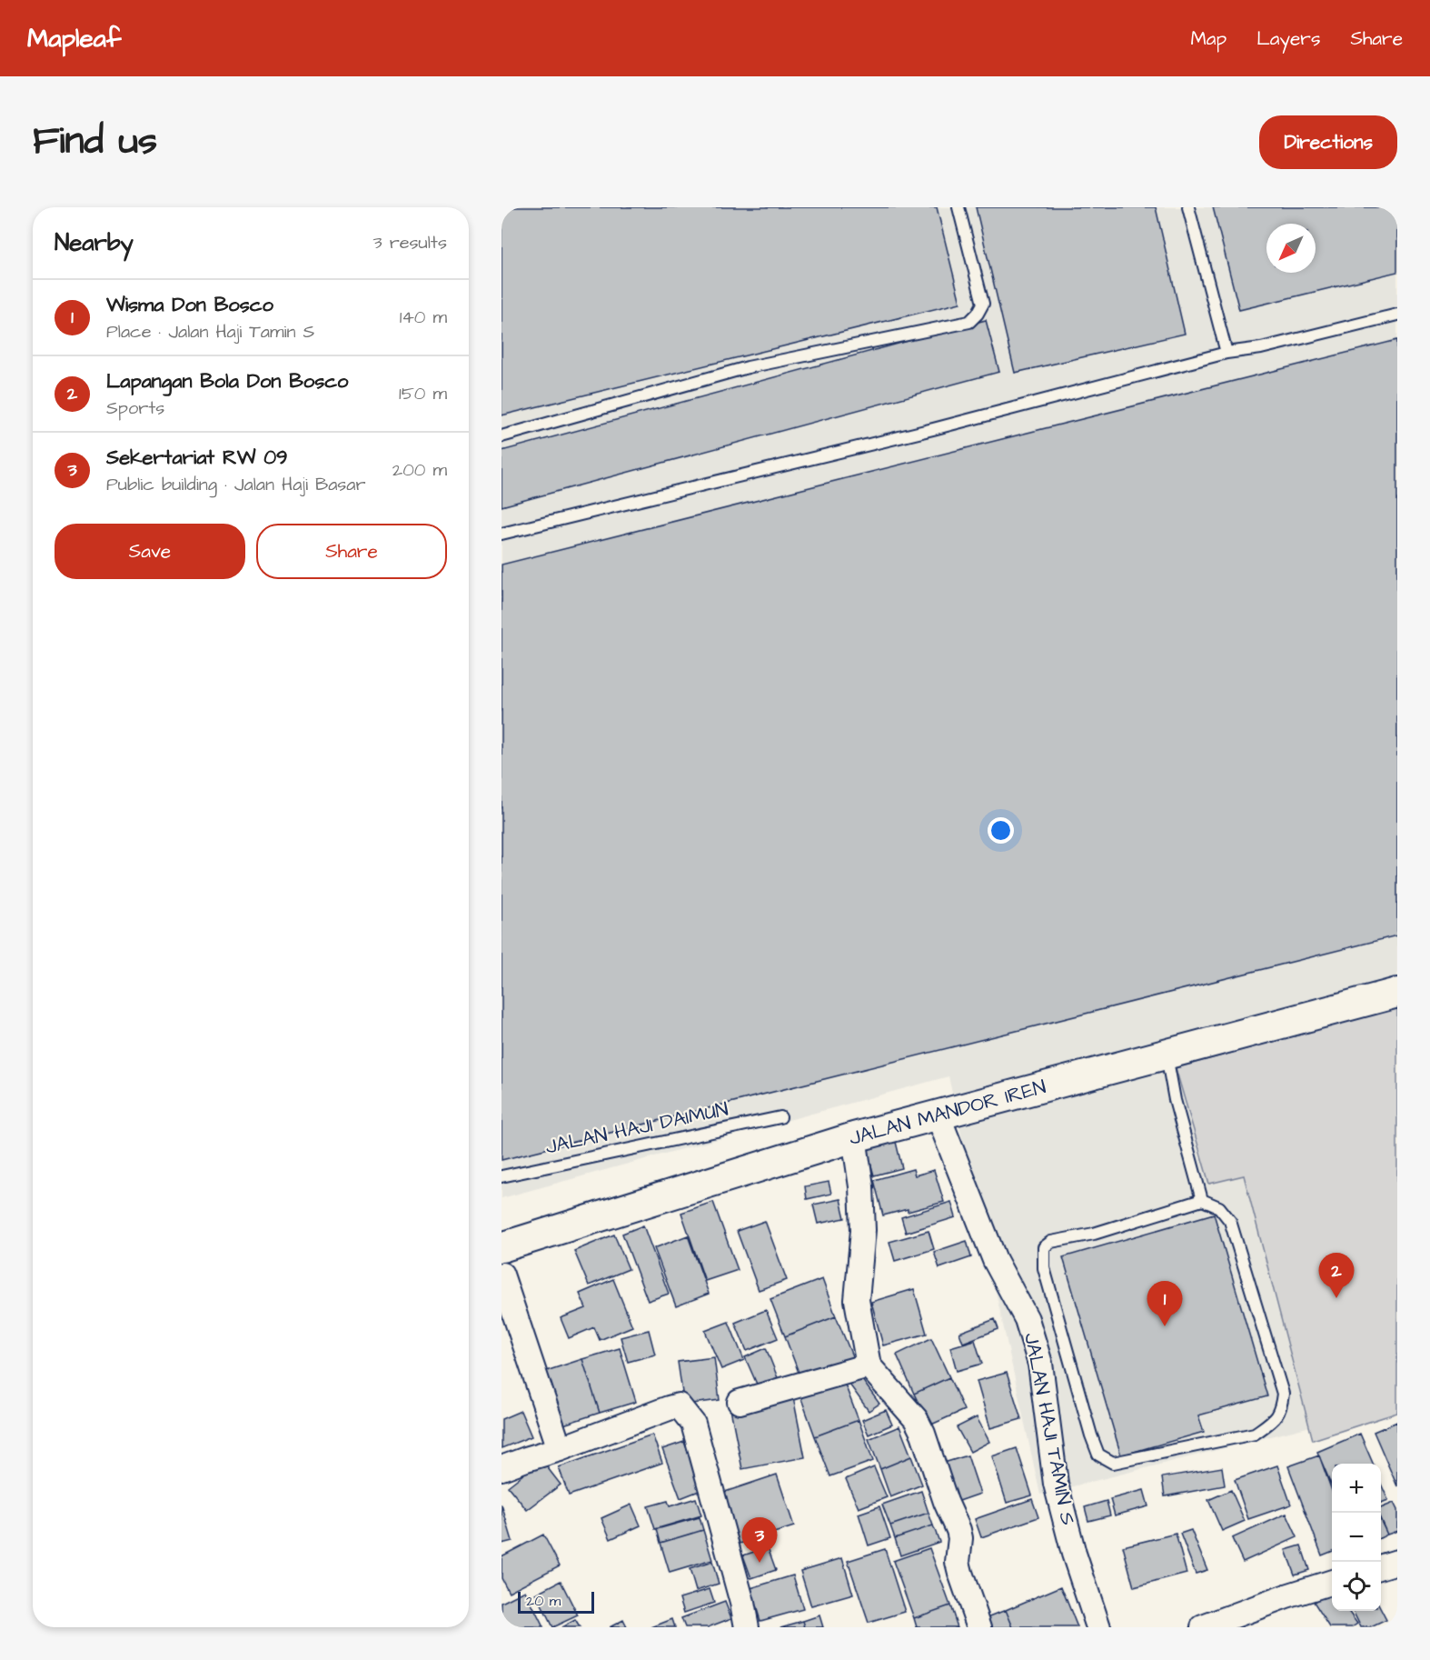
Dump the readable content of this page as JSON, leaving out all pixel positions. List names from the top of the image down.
{
  "streets": {
    "street": ["JALAN MANDOR IREN", "JALAN HAJI TAMIN S"],
    "lane": ["JALAN HAJI DAIMUN"]
  },
  "crossings": [
    ["JALAN MANDOR IREN", "JALAN HAJI TAMIN S"]
  ],
  "scale_bar": "20 m",
  "north": "bottom left",
  "page": {
    "header": "Mapleaf",
    "nav": ["Map", "Layers", "Share"],
    "title": "Find us",
    "buttons": [
      "Directions",
      ["Save", "Share"]
    ],
    "heading": ["Nearby", "3 results"],
    "list": [
      {
        "mark": "1",
        "name": "Wisma Don Bosco",
        "note": "Place · Jalan Haji Tamin S",
        "value": "140 m"
      },
      {
        "mark": "2",
        "name": "Lapangan Bola Don Bosco",
        "note": "Sports",
        "value": "150 m"
      },
      {
        "mark": "3",
        "name": "Sekertariat RW 09",
        "note": "Public building · Jalan Haji Basar",
        "value": "200 m"
      }
    ],
    "pins": ["2", "1", "3"],
    "map_buttons": ["+", "−"],
    "scale": "20 m"
  }
}
